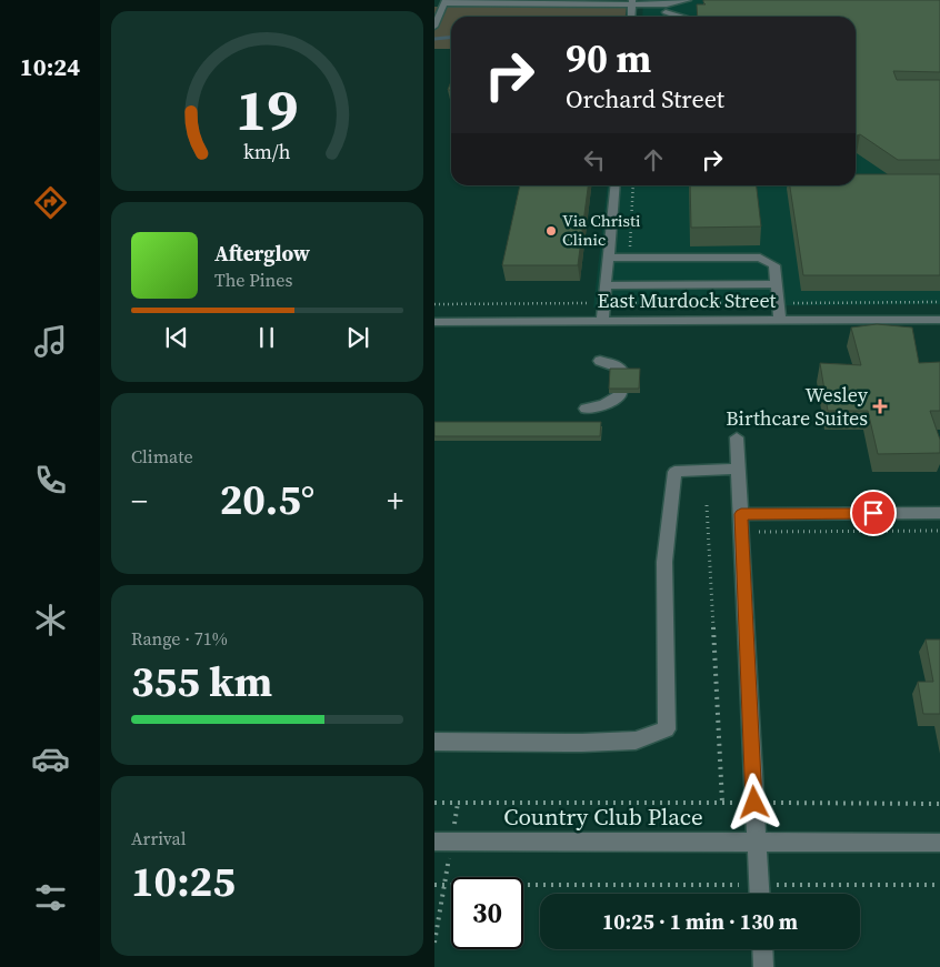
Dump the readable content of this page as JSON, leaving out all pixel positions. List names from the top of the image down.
{
  "streets": {
    "street": ["East Murdock Street", "Country Club Place"]
  },
  "places": {
    "other": ["Via Christi Clinic"],
    "health": ["Wesley Birthcare Suites"]
  },
  "page": {
    "tabs": "10:24",
    "turn": ["90 m", "Orchard Street"],
    "song": ["Afterglow", "The Pines"],
    "tile": [
      "Climate",
      ["Range · 71%", "355 km"],
      ["Arrival", "10:25"]
    ],
    "heat": ["−", "20.5°", "+"],
    "limit": "30",
    "trip": "10:25 · 1 min · 130 m",
    "gauge": ["19", "km/h"]
  }
}
